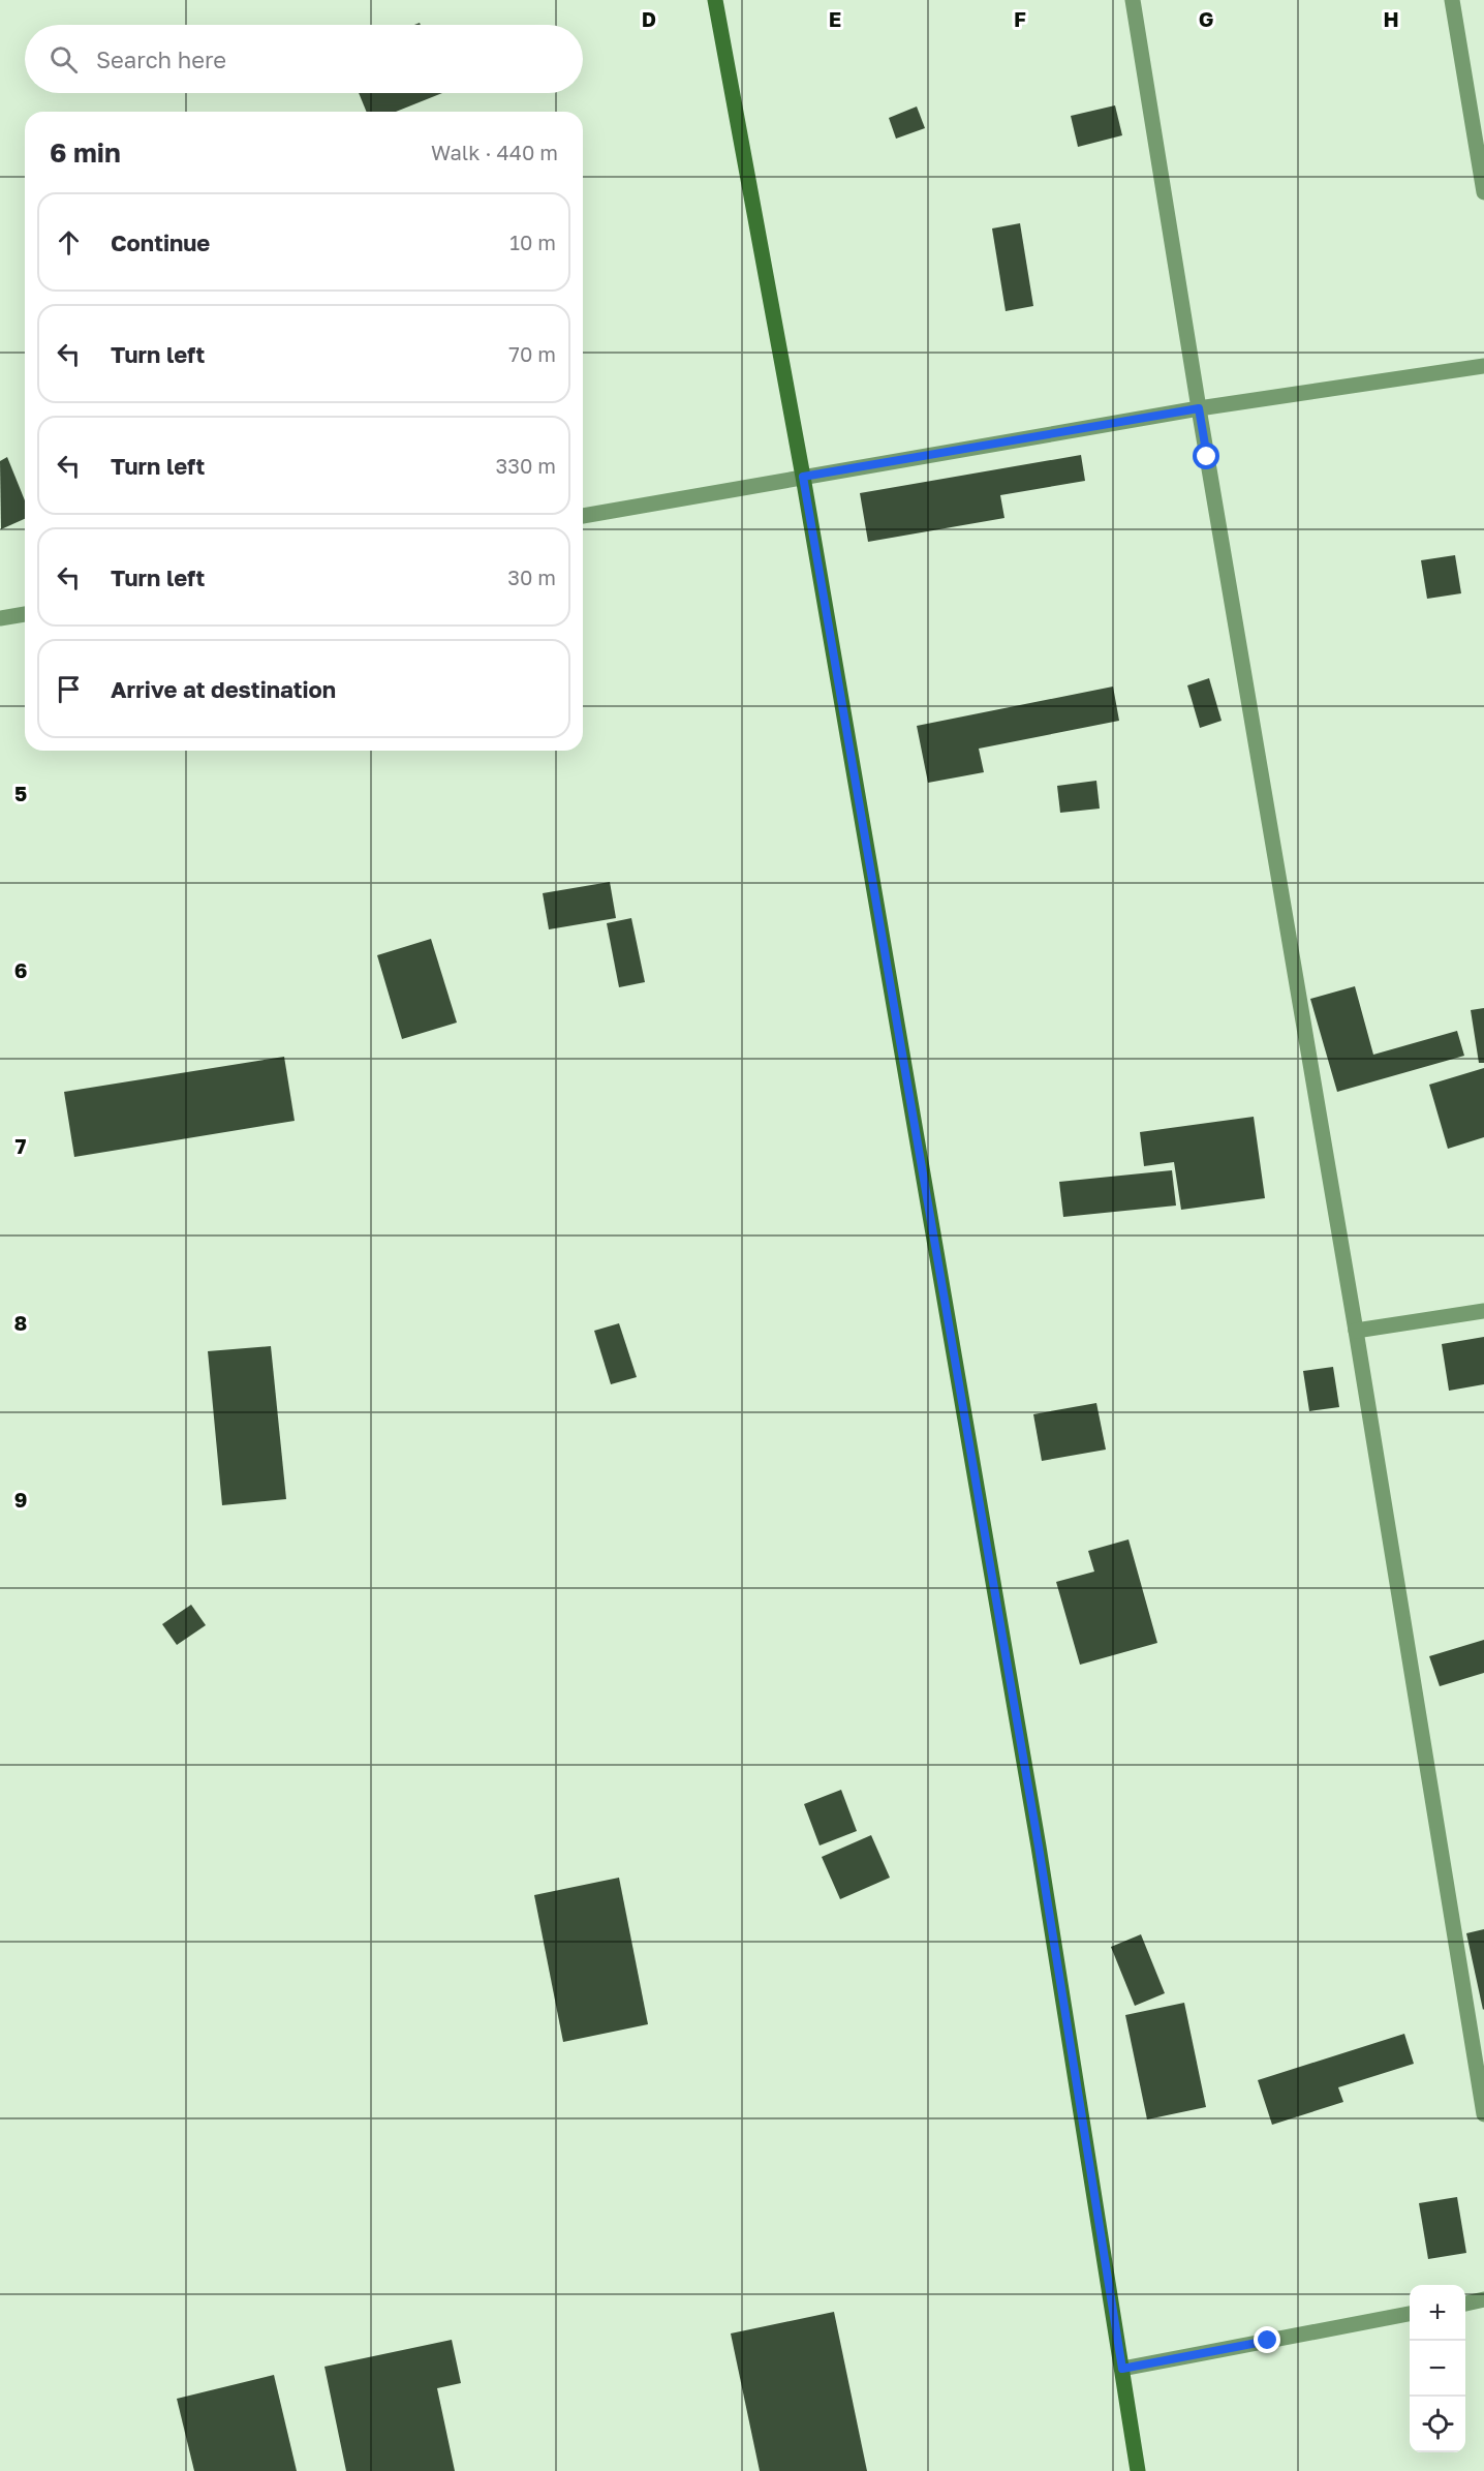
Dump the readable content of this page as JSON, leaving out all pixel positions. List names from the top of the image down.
{
  "page": {
    "search": "Search here",
    "heading": ["6 min", "Walk · 440 m"],
    "list": [
      ["Continue", "10 m"],
      ["Turn left", "70 m"],
      ["Turn left", "330 m"],
      ["Turn left", "30 m"],
      "Arrive at destination"
    ],
    "map_buttons": ["+", "−"]
  },
  "grid": {
    "columns": [
      "D",
      "E",
      "F",
      "G",
      "H"
    ],
    "rows": [
      "5",
      "6",
      "7",
      "8",
      "9"
    ]
  }
}
